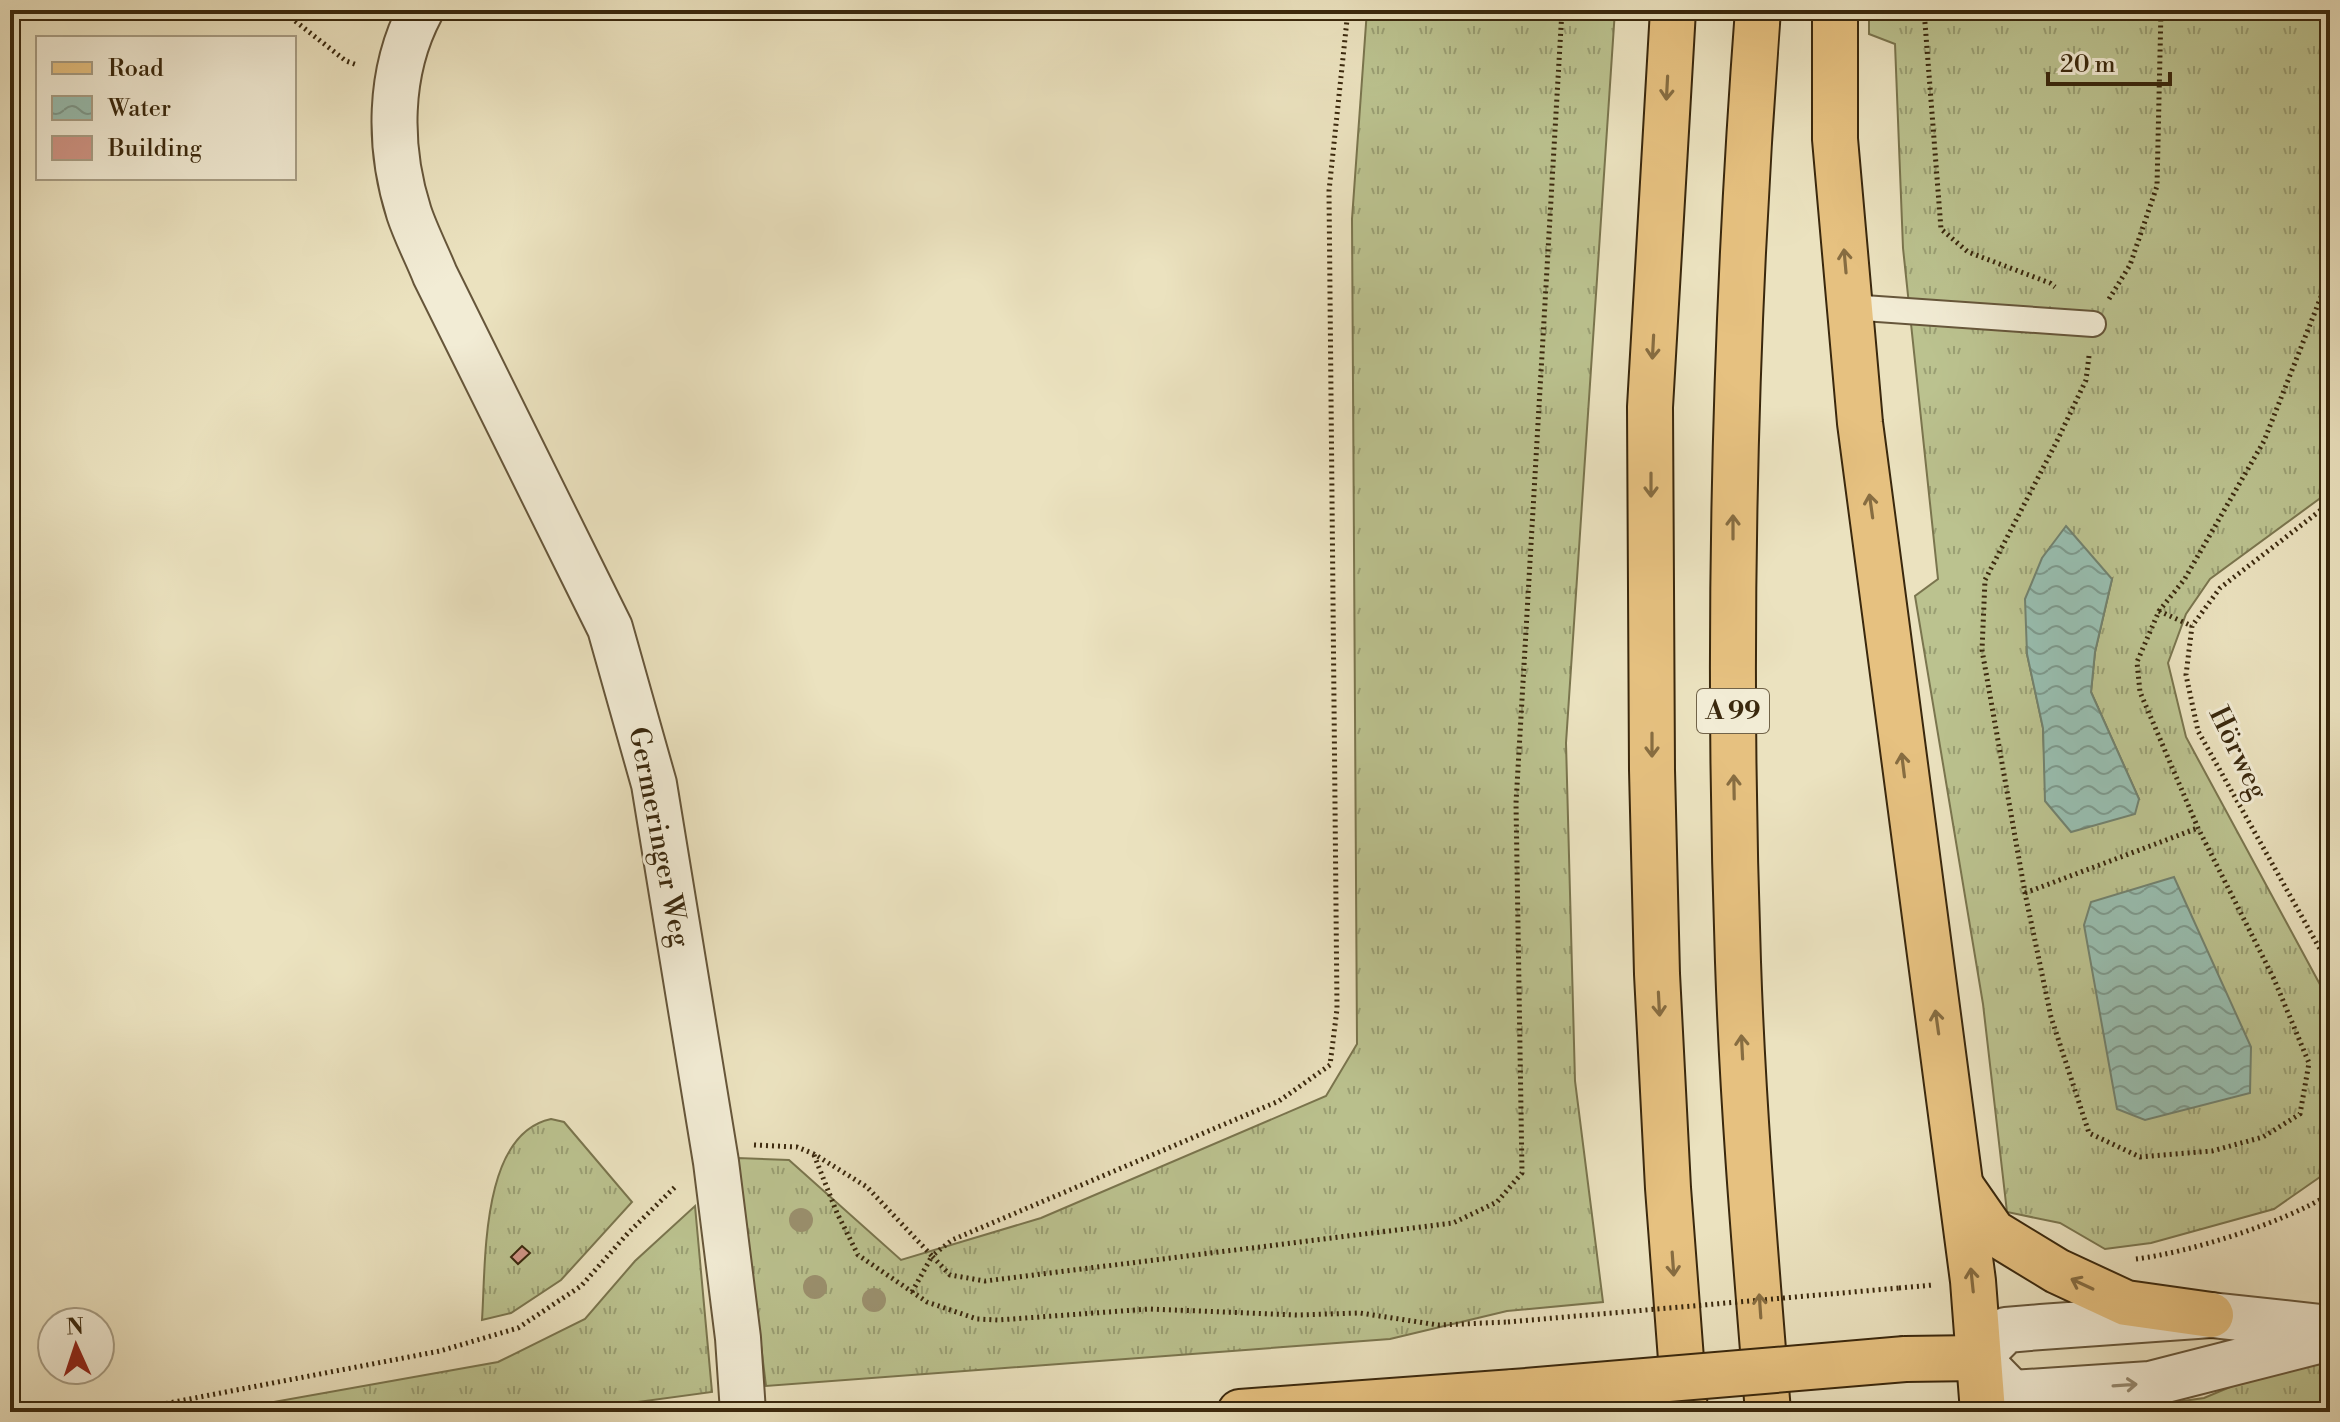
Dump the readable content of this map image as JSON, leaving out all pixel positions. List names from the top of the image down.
{
  "streets": {
    "main road": ["A 99"],
    "street": ["Germeringer Weg"],
    "path": ["Hörweg"]
  },
  "legend": ["Road", "Water", "Building"],
  "scale_bar": "20 m",
  "north": "top"
}
